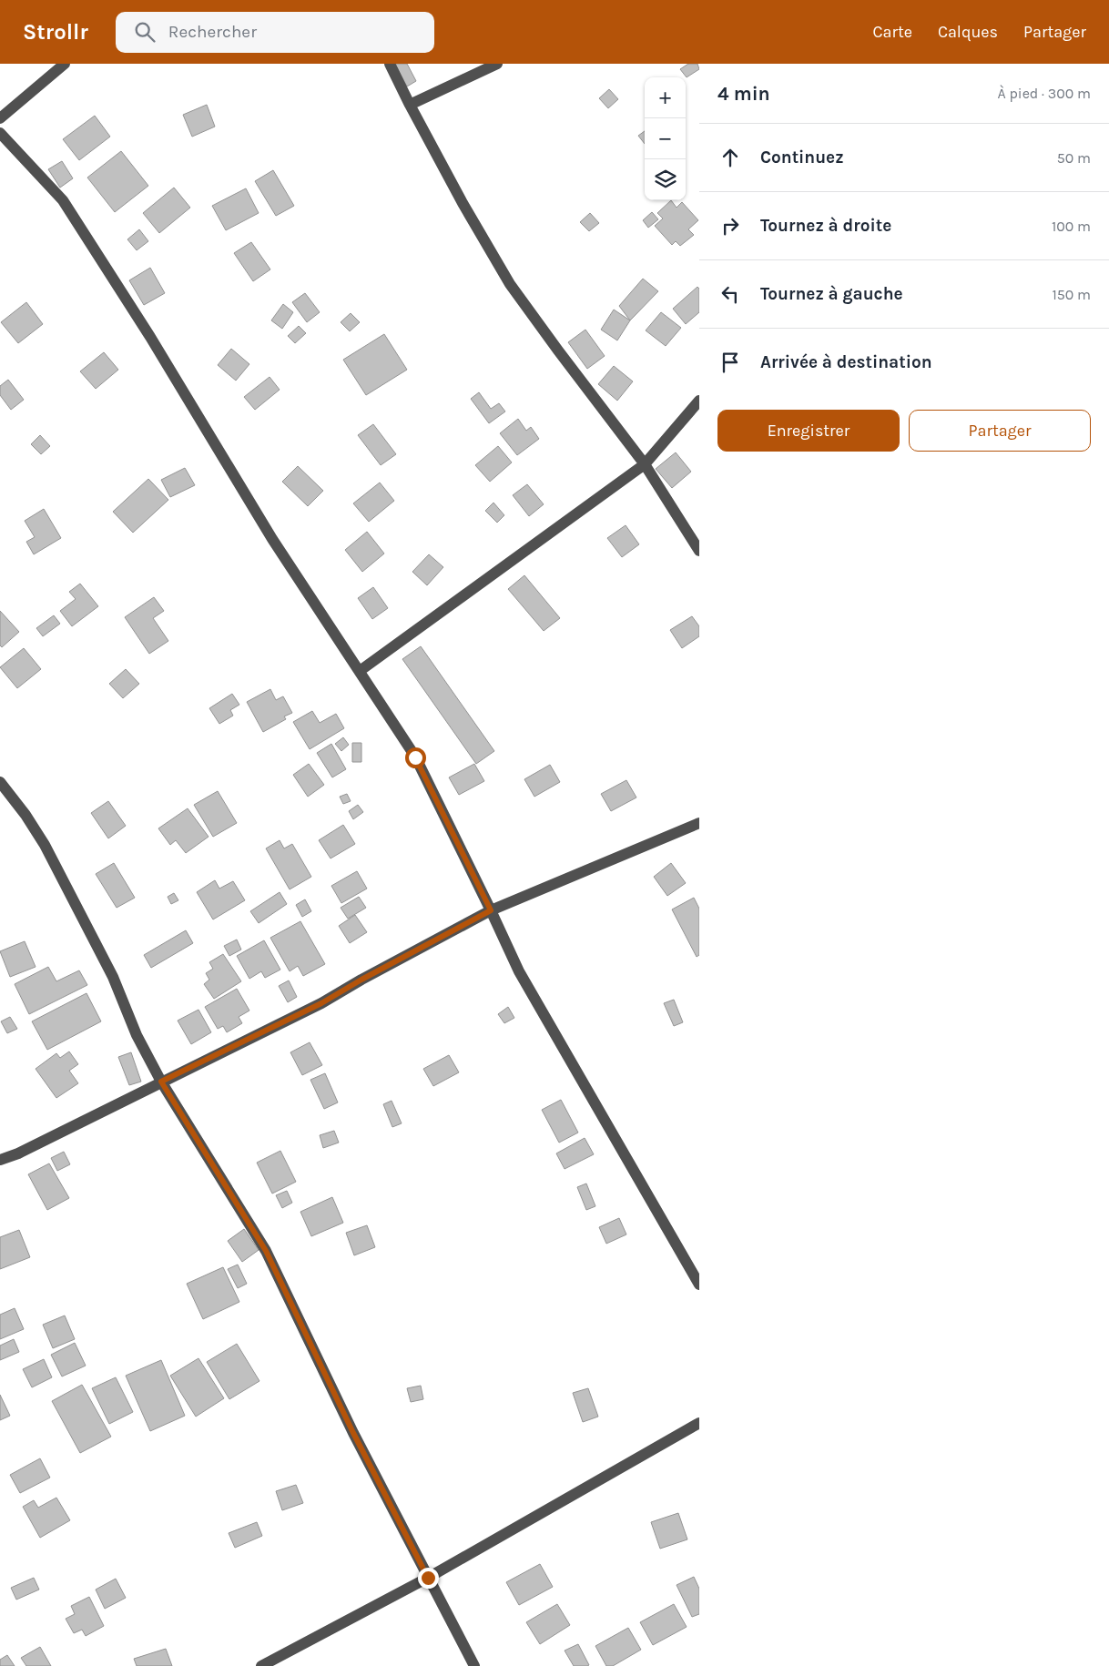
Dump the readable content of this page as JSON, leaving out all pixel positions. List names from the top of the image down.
{
  "page": {
    "header": "Strollr",
    "search": "Rechercher",
    "nav": ["Carte", "Calques", "Partager"],
    "heading": ["4 min", "À pied · 300 m"],
    "map_buttons": ["+", "−"],
    "list": [
      ["Continuez", "50 m"],
      ["Tournez à droite", "100 m"],
      ["Tournez à gauche", "150 m"],
      "Arrivée à destination"
    ],
    "buttons": ["Enregistrer", "Partager"]
  }
}
